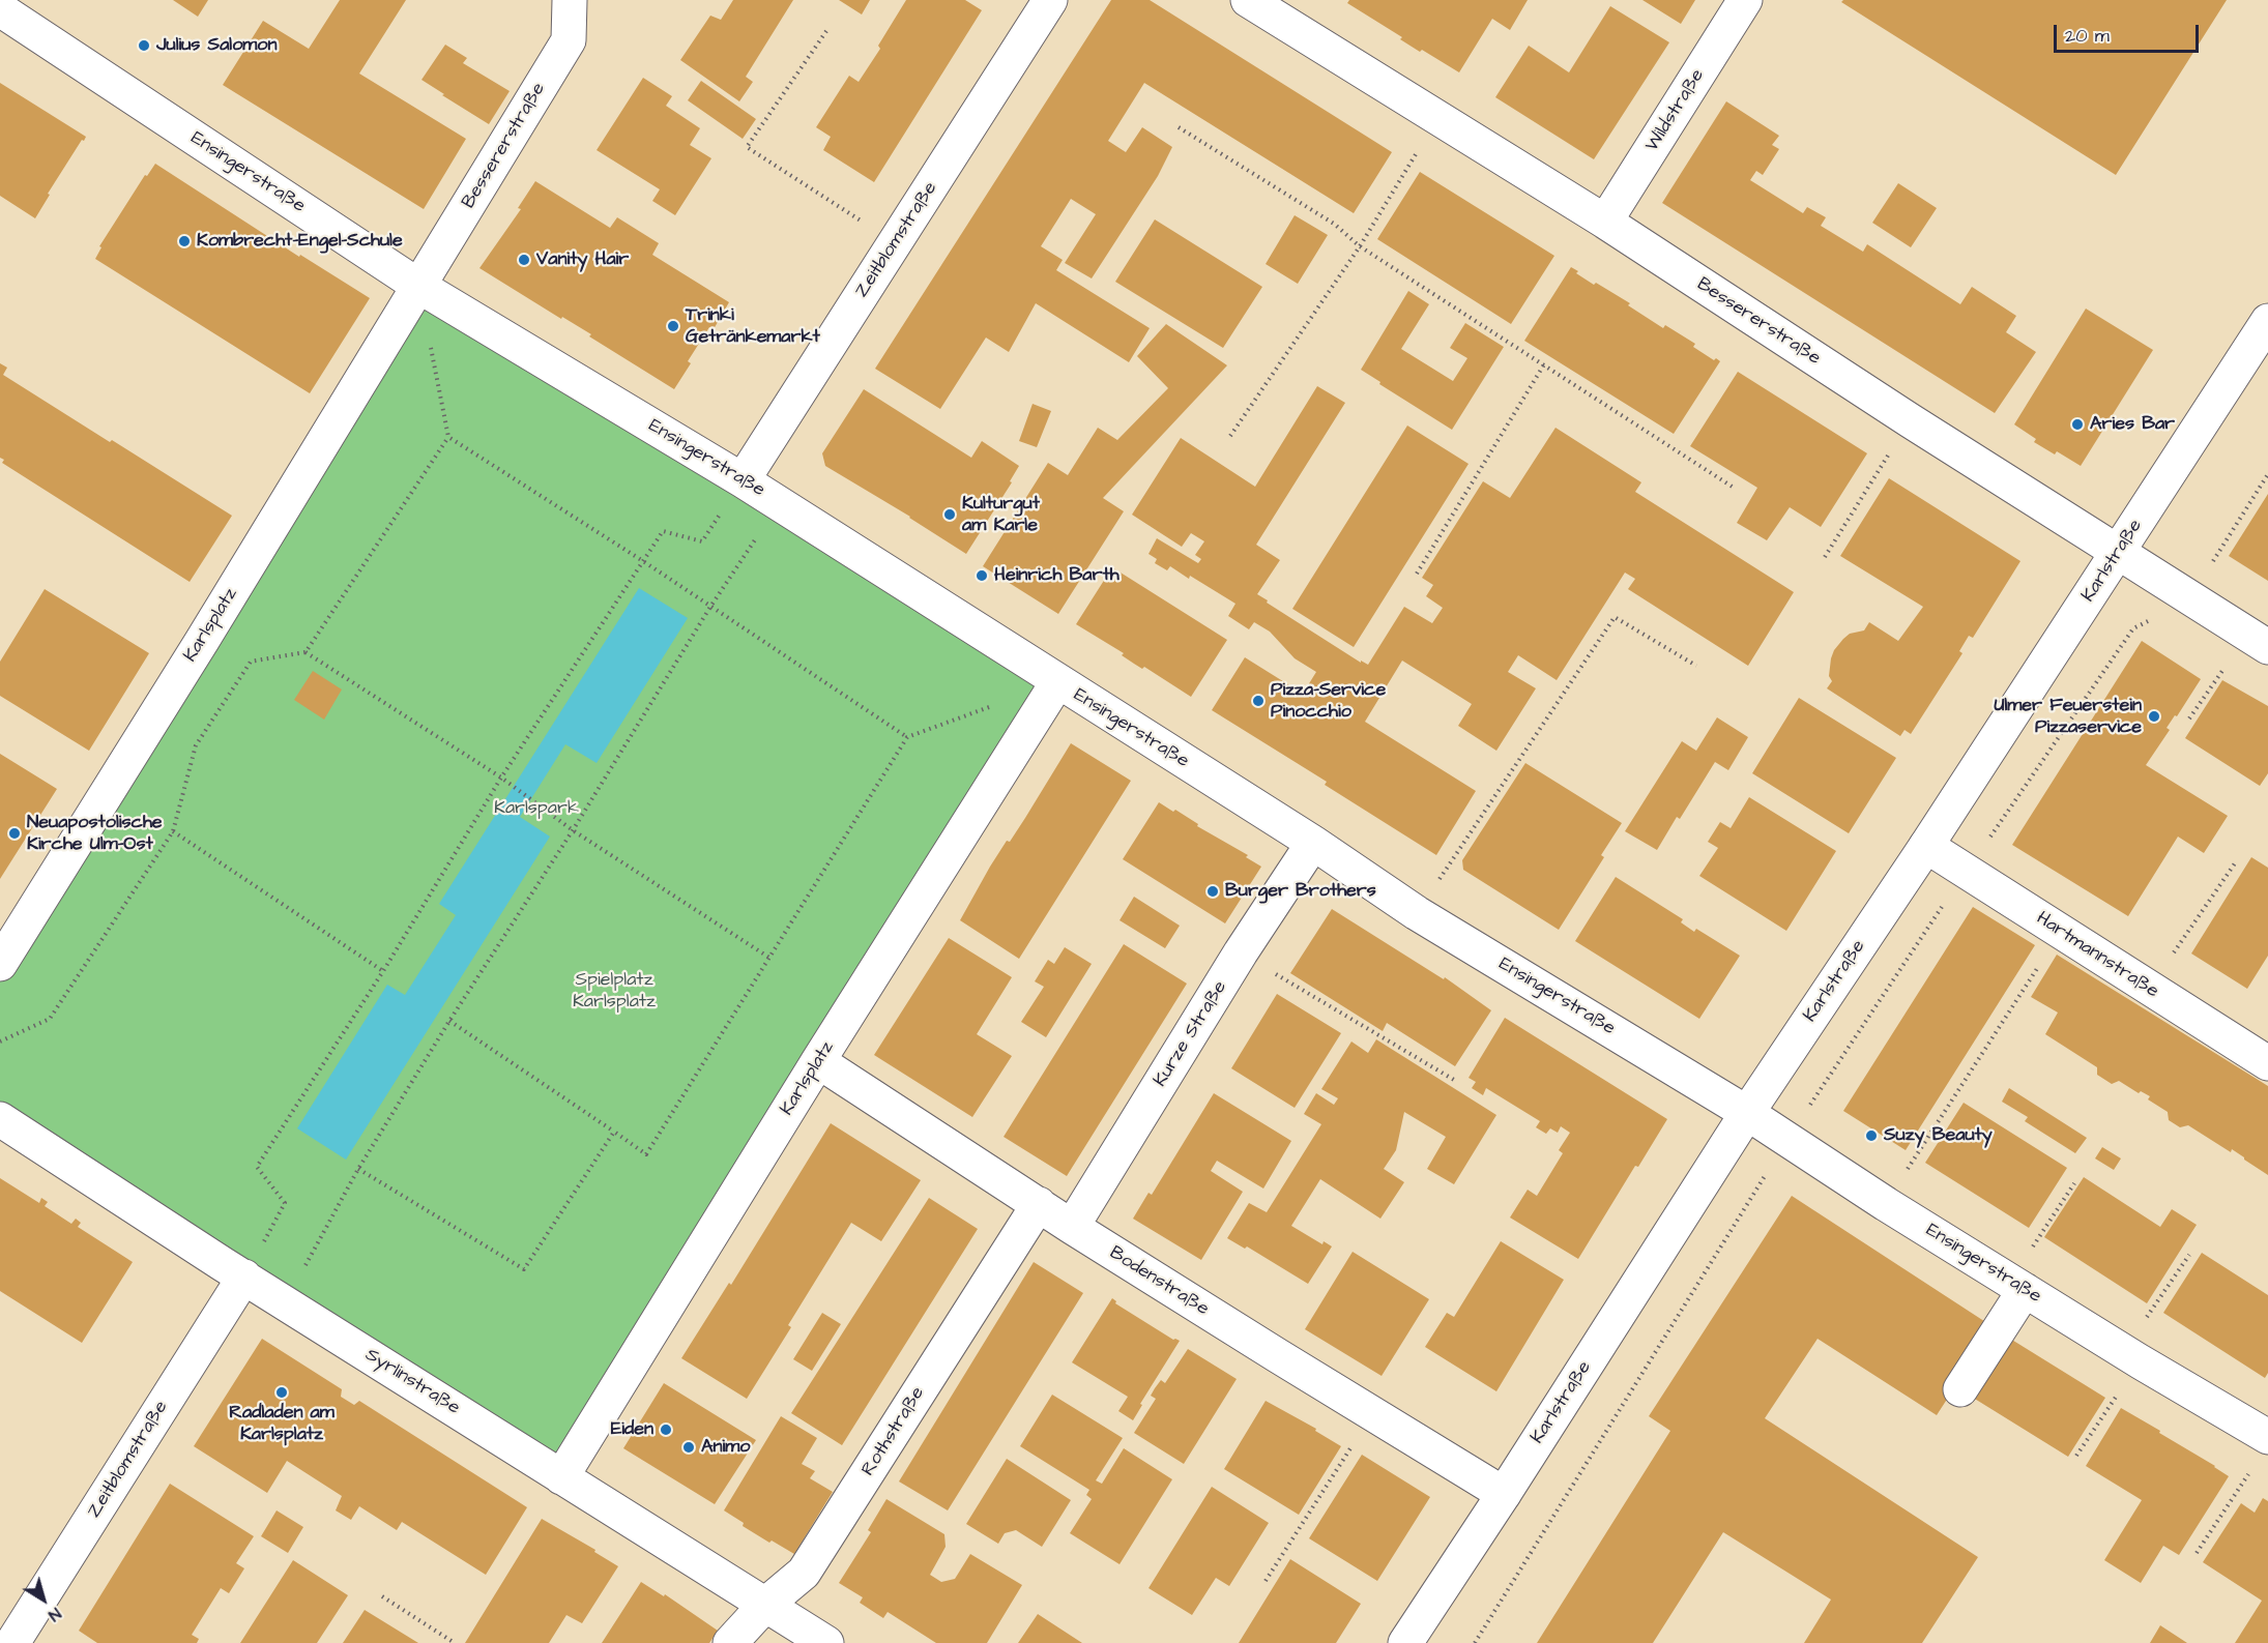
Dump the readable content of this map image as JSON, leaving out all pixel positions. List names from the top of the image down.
{
  "streets": {
    "street": [
      "Wildstraße",
      "Bessererstraße",
      "Ensingerstraße",
      "Zeitblomstraße",
      "Karlstraße",
      "Karlsplatz",
      "Hartmannstraße",
      "Kurze Straße",
      "Bodenstraße",
      "Syrlinstraße",
      "Rothstraße"
    ]
  },
  "crossings": [
    ["Wildstraße", "Bessererstraße"],
    ["Bessererstraße", "Ensingerstraße"],
    ["Bessererstraße", "Karlstraße"],
    ["Bessererstraße", "Karlsplatz"],
    ["Ensingerstraße", "Zeitblomstraße"],
    ["Ensingerstraße", "Karlstraße"],
    ["Ensingerstraße", "Karlsplatz"],
    ["Ensingerstraße", "Kurze Straße"],
    ["Zeitblomstraße", "Syrlinstraße"],
    ["Karlstraße", "Hartmannstraße"],
    ["Karlstraße", "Bodenstraße"],
    ["Karlsplatz", "Bodenstraße"],
    ["Karlsplatz", "Syrlinstraße"],
    ["Kurze Straße", "Bodenstraße"],
    ["Bodenstraße", "Rothstraße"],
    ["Syrlinstraße", "Rothstraße"]
  ],
  "parks": ["Karlspark", "Spielplatz Karlsplatz"],
  "places": [
    "Julius Salomon",
    "Kombrecht-Engel-Schule",
    "Vanity Hair",
    "Trinki Getränkemarkt",
    "Aries Bar",
    "Kulturgut am Karle",
    "Heinrich Barth",
    "Pizza-Service Pinocchio",
    "Ulmer Feuerstein Pizzaservice",
    "Neuapostolische Kirche Ulm-Ost",
    "Burger Brothers",
    "Suzy Beauty",
    "Radladen am Karlsplatz",
    "Eiden",
    "Animo"
  ],
  "scale_bar": "20 m",
  "north": "bottom right"
}
